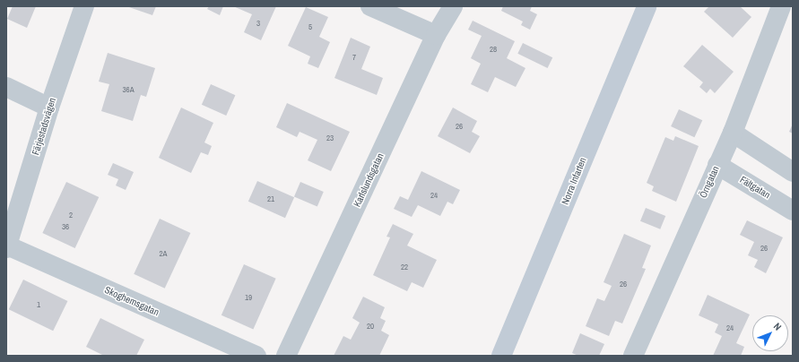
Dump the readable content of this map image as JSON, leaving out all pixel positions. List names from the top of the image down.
{
  "streets": {
    "street": [
      "Färjestadsvägen",
      "Karlslundsgatan",
      "Norra Infarten",
      "Örngatan",
      "Fältgatan",
      "Skoghemsgatan"
    ]
  },
  "crossings": [
    ["Färjestadsvägen", "Skoghemsgatan"],
    ["Örngatan", "Fältgatan"]
  ],
  "house_numbers": [
    "3",
    "5",
    "28",
    "7",
    "36A",
    "26",
    "23",
    "24",
    "21",
    "2",
    "36",
    "26",
    "2A",
    "22",
    "26",
    "19",
    "1",
    "20",
    "24"
  ],
  "north": "top right"
}
